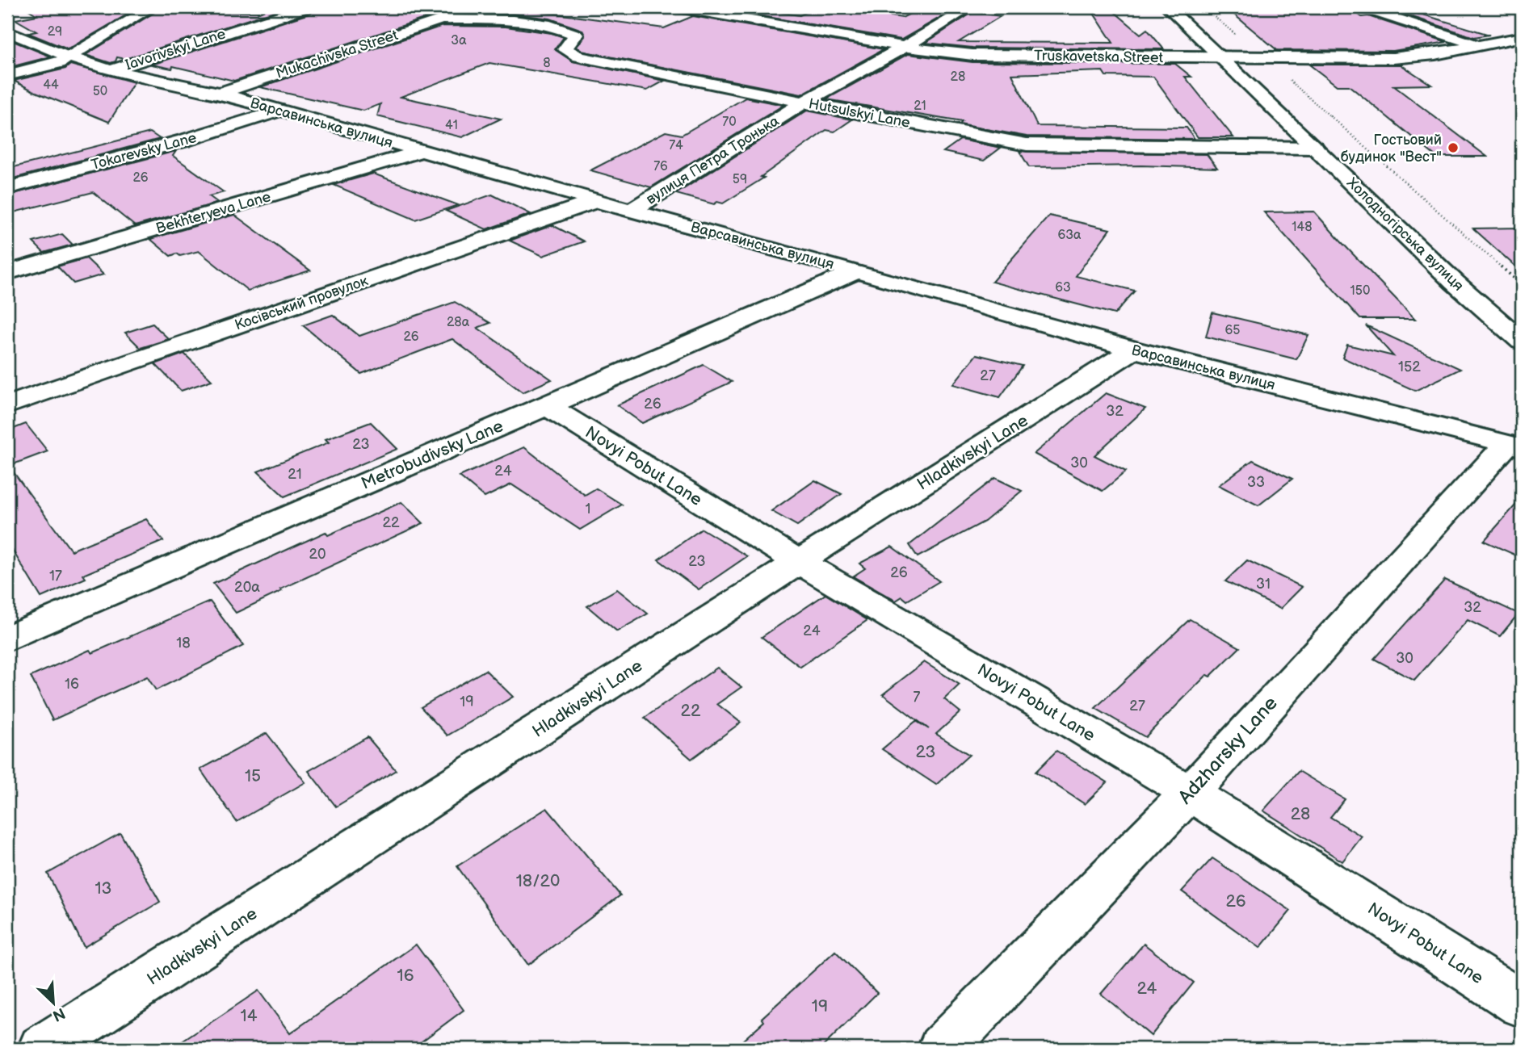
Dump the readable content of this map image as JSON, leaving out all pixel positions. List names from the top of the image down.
{
  "streets": {
    "street": [
      "Iavorivskyi Lane",
      "Mukachivska Street",
      "Truskavetska Street",
      "Hutsulskyi Lane",
      "Варсавинська вулиця",
      "Tokarevsky Lane",
      "вулиця Петра Тронька",
      "Bekhteryeva Lane",
      "Холодногірська вулиця",
      "Косівський провулок",
      "Hladkivskyi Lane",
      "Metrobudivsky Lane",
      "Novyi Pobut Lane",
      "Adzharsky Lane"
    ]
  },
  "crossings": [
    ["Iavorivskyi Lane", "Варсавинська вулиця"],
    ["Mukachivska Street", "Hutsulskyi Lane"],
    ["Mukachivska Street", "Варсавинська вулиця"],
    ["Truskavetska Street", "вулиця Петра Тронька"],
    ["Truskavetska Street", "Холодногірська вулиця"],
    ["Hutsulskyi Lane", "вулиця Петра Тронька"],
    ["Hutsulskyi Lane", "Холодногірська вулиця"],
    ["Варсавинська вулиця", "Tokarevsky Lane"],
    ["Варсавинська вулиця", "вулиця Петра Тронька"],
    ["Варсавинська вулиця", "Bekhteryeva Lane"],
    ["Варсавинська вулиця", "Косівський провулок"],
    ["Варсавинська вулиця", "Hladkivskyi Lane"],
    ["Варсавинська вулиця", "Metrobudivsky Lane"],
    ["Варсавинська вулиця", "Adzharsky Lane"],
    ["Hladkivskyi Lane", "Novyi Pobut Lane"],
    ["Metrobudivsky Lane", "Novyi Pobut Lane"],
    ["Novyi Pobut Lane", "Adzharsky Lane"]
  ],
  "places": ["Гостьовий будинок \"Вест\""],
  "house_numbers": [
    "29",
    "3а",
    "8",
    "28",
    "44",
    "50",
    "21",
    "70",
    "41",
    "74",
    "76",
    "26",
    "59",
    "148",
    "63а",
    "63",
    "150",
    "28а",
    "65",
    "26",
    "152",
    "27",
    "26",
    "32",
    "23",
    "30",
    "24",
    "21",
    "33",
    "1",
    "22",
    "20",
    "23",
    "26",
    "17",
    "31",
    "20а",
    "32",
    "24",
    "18",
    "30",
    "16",
    "7",
    "19",
    "27",
    "22",
    "23",
    "15",
    "28",
    "18/20",
    "13",
    "26",
    "16",
    "24",
    "19",
    "14"
  ],
  "north": "bottom right"
}
